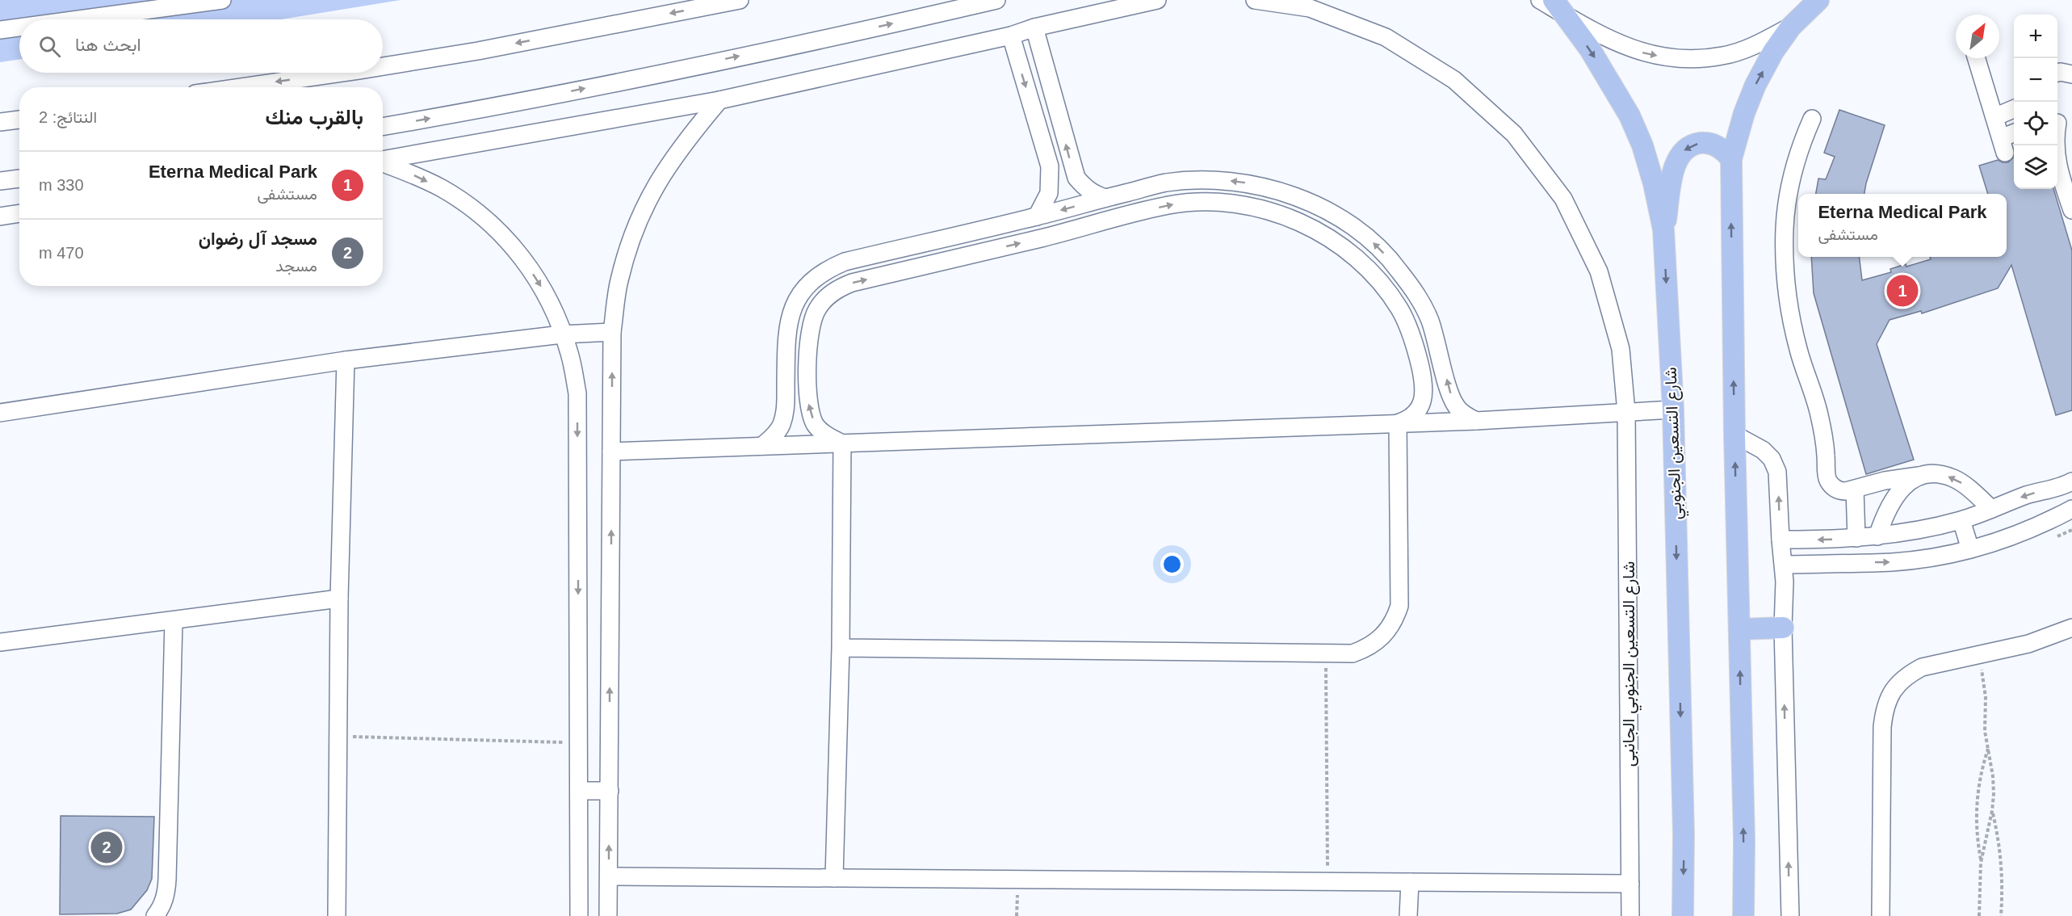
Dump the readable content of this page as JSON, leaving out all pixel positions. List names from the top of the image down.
{
  "streets": {
    "main road": ["شارع التسعين الجنوبي"],
    "street": ["شارع التسعين الجنوبي الجانبى"]
  },
  "north": "top right",
  "page": {
    "map_buttons": ["+", "−"],
    "search": "ابحث هنا",
    "heading": ["بالقرب منك", "النتائج: 2"],
    "list": [
      {
        "mark": "1",
        "name": "Eterna Medical Park",
        "note": "مستشفى",
        "value": "330 m"
      },
      {
        "mark": "2",
        "name": "مسجد آل رضوان",
        "note": "مسجد",
        "value": "470 m"
      }
    ],
    "popup": ["Eterna Medical Park", "مستشفى"],
    "pins": ["1", "2"]
  }
}
